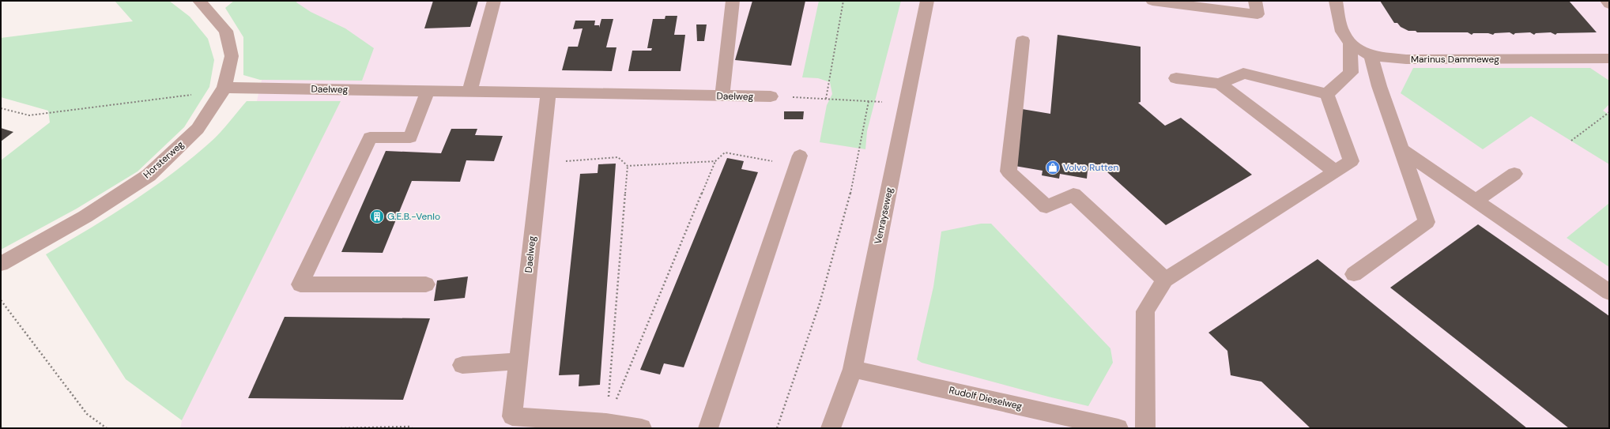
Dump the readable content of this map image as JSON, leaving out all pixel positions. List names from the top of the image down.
{
  "streets": {
    "street": [
      "Marinus Dammeweg",
      "Daelweg",
      "Horsterweg",
      "Venrayseweg",
      "Rudolf Dieselweg"
    ]
  },
  "crossings": [
    ["Daelweg", "Horsterweg"],
    ["Venrayseweg", "Rudolf Dieselweg"]
  ],
  "places": {
    "shop": ["Volvo Rutten"],
    "building": ["G.E.B.-Venlo"]
  }
}
